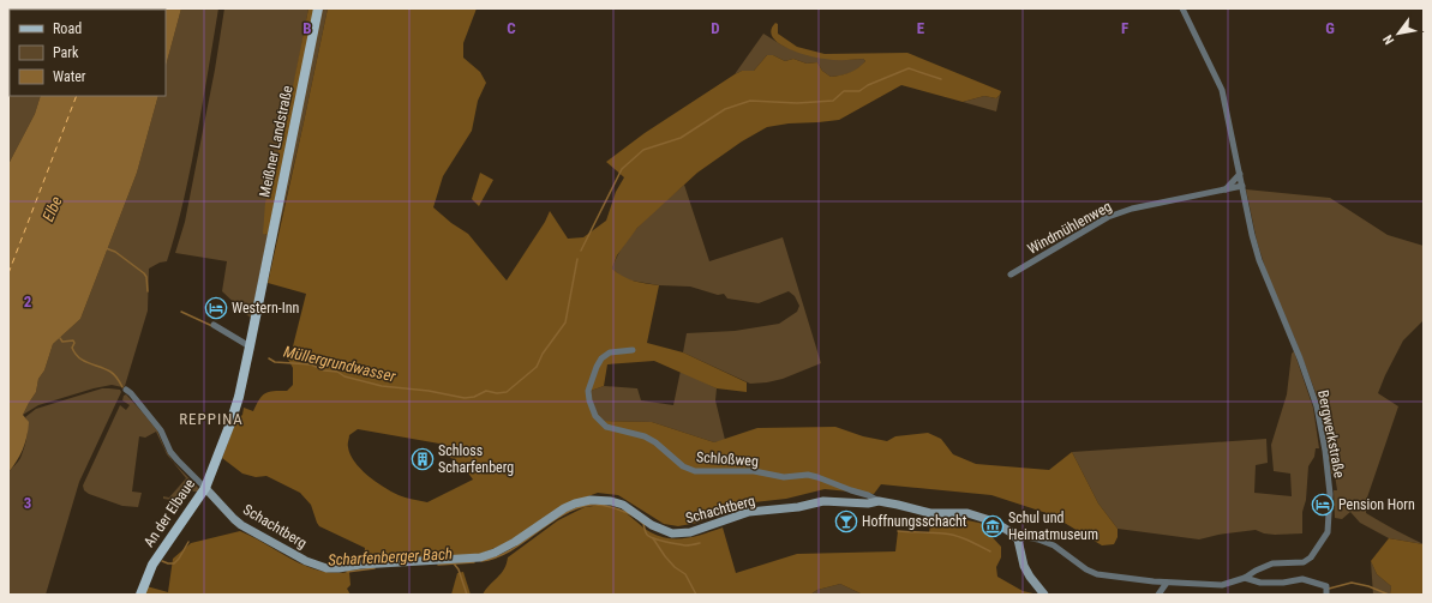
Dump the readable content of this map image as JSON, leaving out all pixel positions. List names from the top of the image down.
{
  "streets": {
    "main road": ["Meißner Landstraße", "An der Elbaue"],
    "street": [
      "Windmühlenweg",
      "Bergwerkstraße",
      "Schloßweg",
      "Schachtberg"
    ]
  },
  "crossings": [
    ["Meißner Landstraße", "An der Elbaue"],
    ["Windmühlenweg", "Bergwerkstraße"],
    ["Bergwerkstraße", "Schachtberg"],
    ["Schloßweg", "Schachtberg"],
    ["Schachtberg", "An der Elbaue"]
  ],
  "districts": ["REPPINA"],
  "water": ["Elbe", "Müllergrundwasser", "Scharfenberger Bach"],
  "places": {
    "hotel": ["Western-Inn", "Pension Horn"],
    "building": ["Schloss Scharfenberg"],
    "bar": ["Hoffnungsschacht"],
    "museum": ["Schul und Heimatmuseum"]
  },
  "legend": ["Road", "Park", "Water"],
  "north": "bottom left",
  "grid": {
    "columns": [
      "B",
      "C",
      "D",
      "E",
      "F",
      "G"
    ],
    "rows": ["2", "3"]
  }
}
